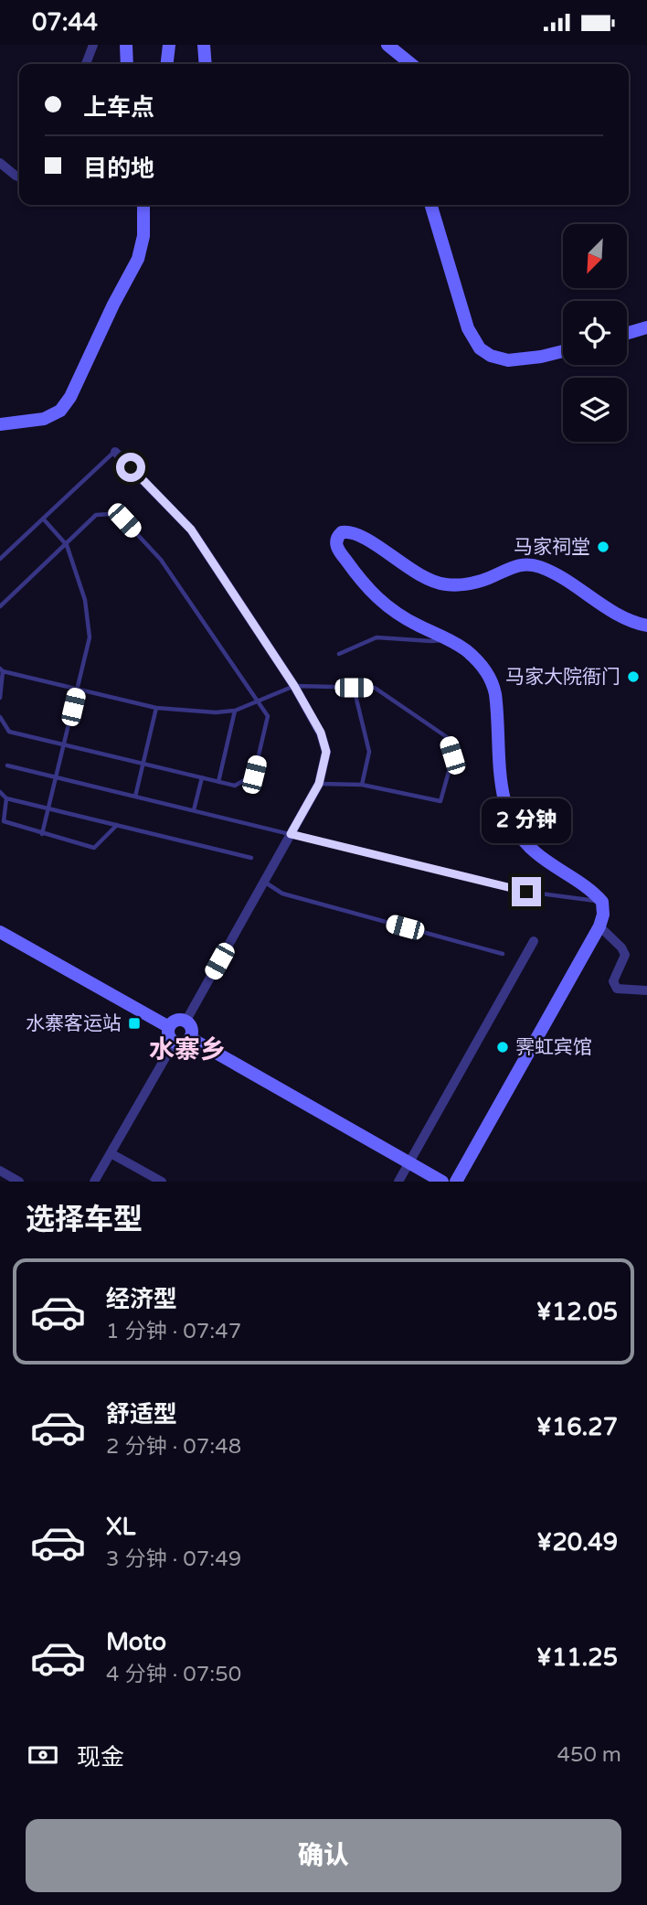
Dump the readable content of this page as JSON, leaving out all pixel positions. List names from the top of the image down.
{
  "districts": ["水寨乡"],
  "places": {
    "other": ["马家祠堂", "马家大院衙门", "霁虹宾馆"],
    "transit": ["水寨客运站"]
  },
  "north": "bottom left",
  "page": {
    "status": "07:44",
    "banner": ["上车点", "目的地"],
    "bubble": "2 分钟",
    "heading": "选择车型",
    "list": [
      {
        "name": "经济型",
        "note": "1 分钟 · 07:47",
        "value": "¥12.05"
      },
      {
        "name": "舒适型",
        "note": "2 分钟 · 07:48",
        "value": "¥16.27"
      },
      {
        "name": "XL",
        "note": "3 分钟 · 07:49",
        "value": "¥20.49"
      },
      {
        "name": "Moto",
        "note": "4 分钟 · 07:50",
        "value": "¥11.25"
      }
    ],
    "pay": ["现金", "450 m"],
    "buttons": "确认"
  }
}
